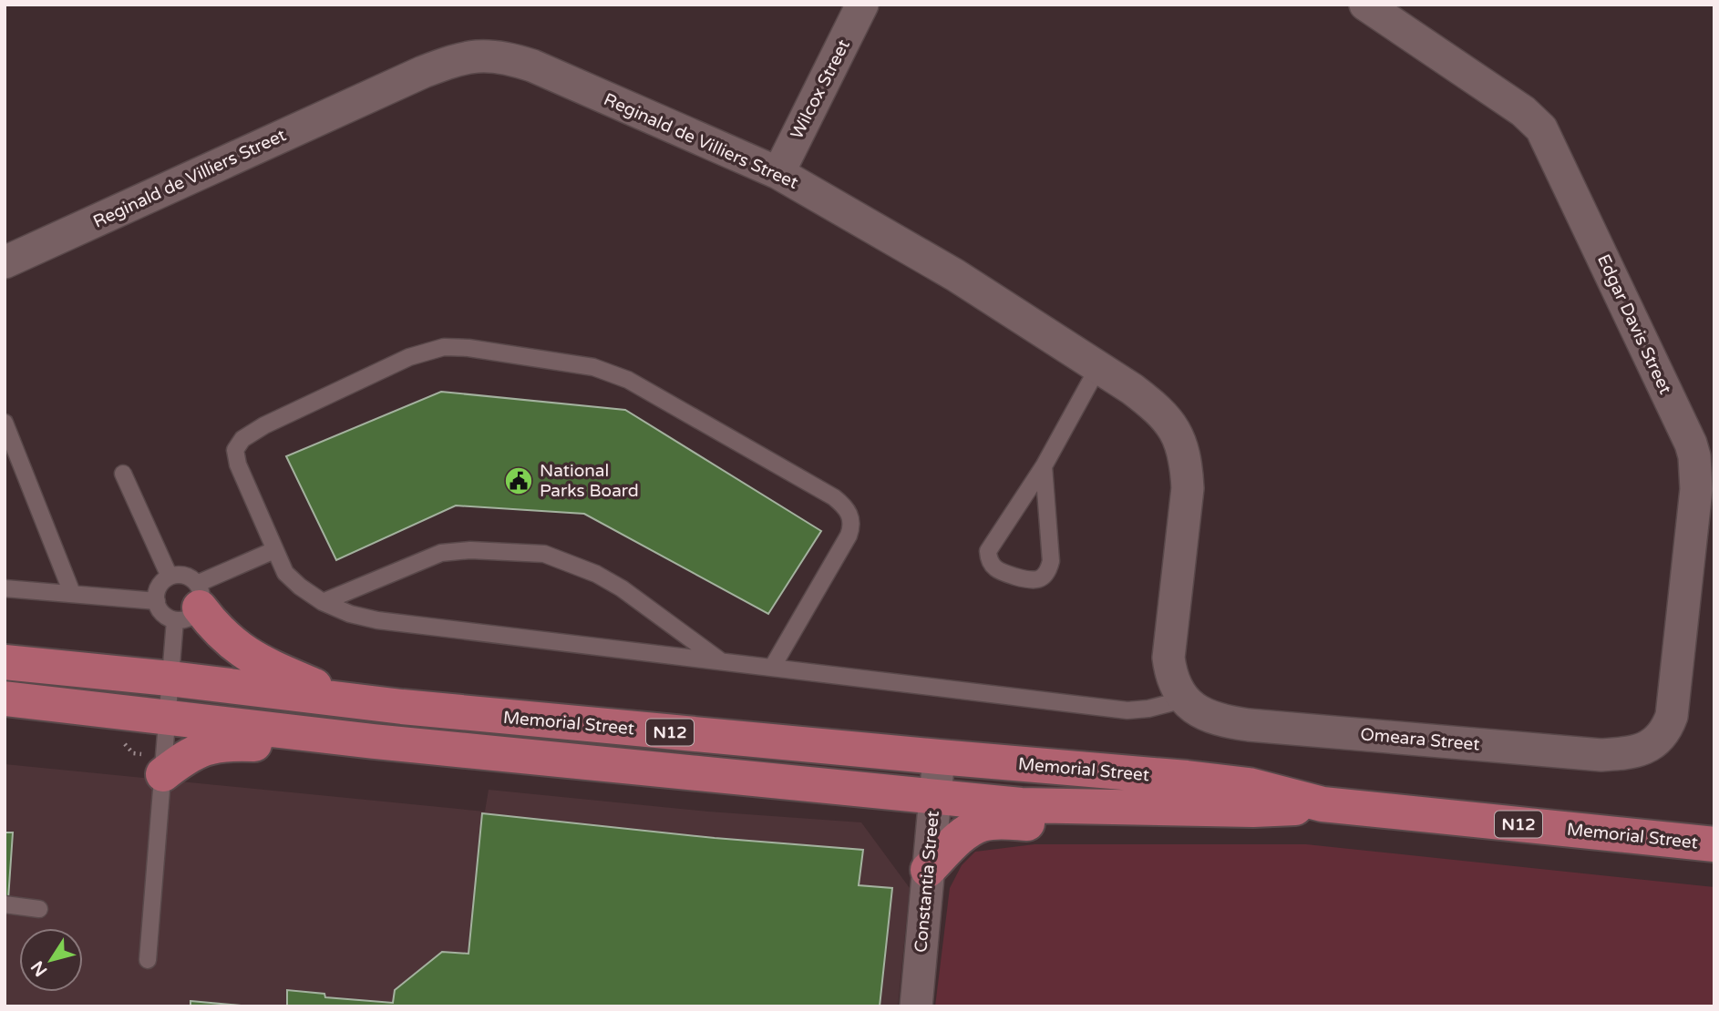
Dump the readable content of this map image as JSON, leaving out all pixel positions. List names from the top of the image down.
{
  "streets": {
    "highway": ["Memorial Street", "N12"],
    "street": [
      "Wilcox Street",
      "Reginald de Villiers Street",
      "Edgar Davis Street",
      "Omeara Street",
      "Constantia Street"
    ]
  },
  "crossings": [
    ["Wilcox Street", "Reginald de Villiers Street"],
    ["Reginald de Villiers Street", "Omeara Street"],
    ["Edgar Davis Street", "Omeara Street"],
    ["Memorial Street", "Constantia Street"]
  ],
  "places": {
    "public building": ["National Parks Board"]
  },
  "north": "bottom left"
}
